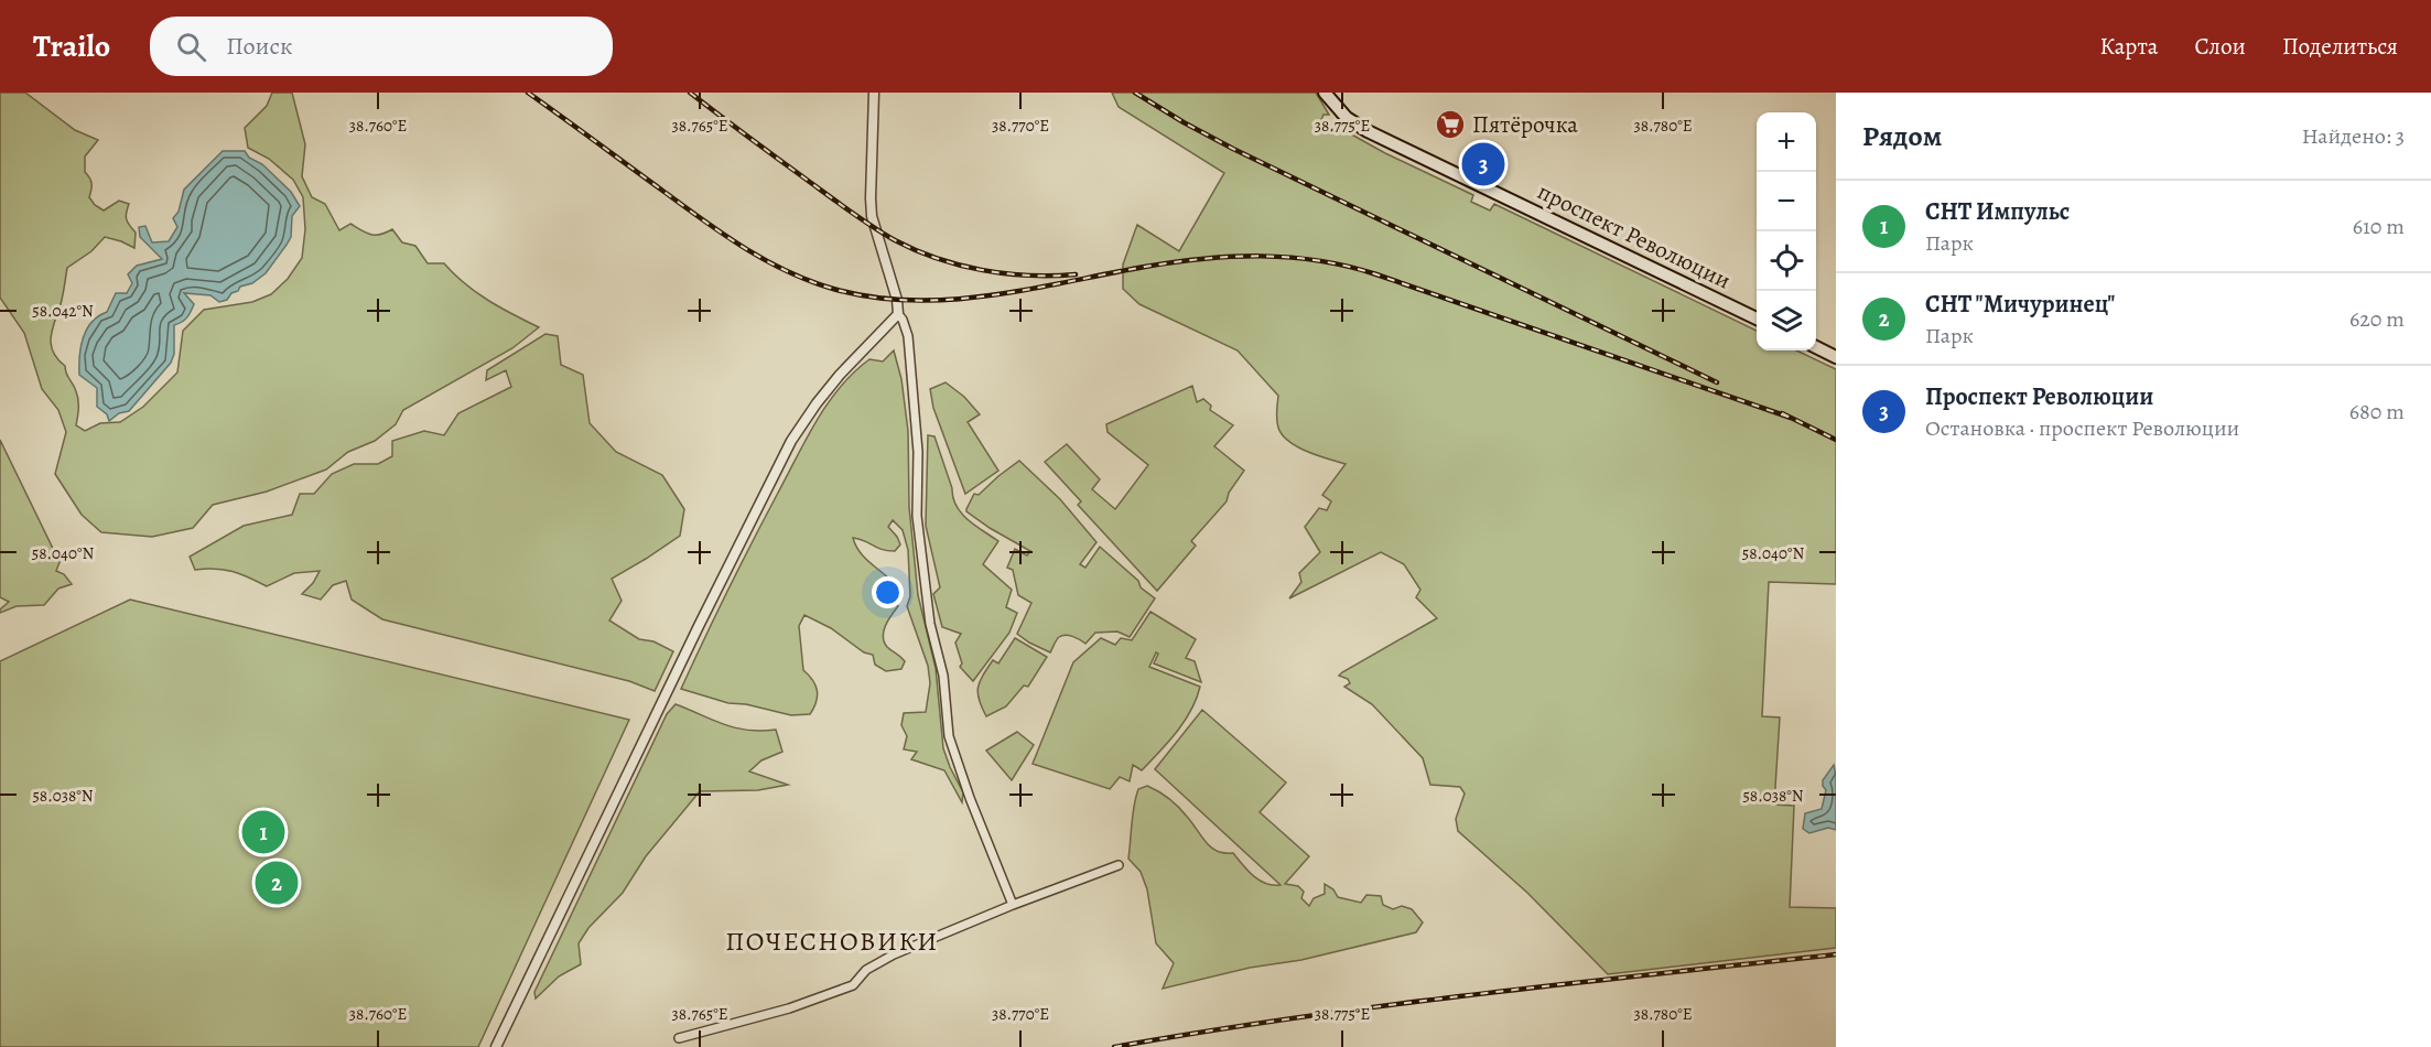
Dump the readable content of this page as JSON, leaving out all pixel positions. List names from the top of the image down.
{
  "streets": {
    "main road": ["проспект Революции"]
  },
  "districts": ["ПОЧЕСНОВИКИ"],
  "places": {
    "supermarket": ["Пятёрочка"]
  },
  "page": {
    "header": "Trailo",
    "search": "Поиск",
    "nav": ["Карта", "Слои", "Поделиться"],
    "heading": ["Рядом", "Найдено: 3"],
    "map_buttons": ["+", "−"],
    "pins": ["3", "1", "2"],
    "list": [
      {
        "mark": "1",
        "name": "СНТ Импульс",
        "note": "Парк",
        "value": "610 m"
      },
      {
        "mark": "2",
        "name": "СНТ \"Мичуринец\"",
        "note": "Парк",
        "value": "620 m"
      },
      {
        "mark": "3",
        "name": "Проспект Революции",
        "note": "Остановка · проспект Революции",
        "value": "680 m"
      }
    ]
  },
  "coordinates": [
    "38.760°E",
    "38.765°E",
    "38.770°E",
    "38.775°E",
    "38.780°E",
    "58.042°N",
    "58.040°N",
    "58.038°N"
  ]
}
